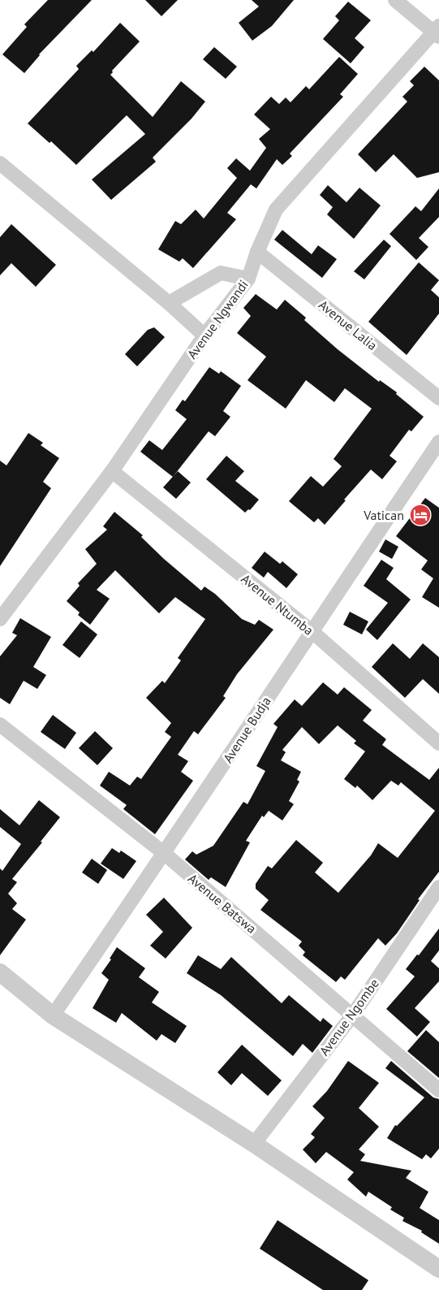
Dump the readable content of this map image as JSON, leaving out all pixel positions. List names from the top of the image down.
{
  "streets": {
    "street": [
      "Avenue Ngwandi",
      "Avenue Lalia",
      "Avenue Ntumba",
      "Avenue Budja",
      "Avenue Batswa",
      "Avenue Ngombe"
    ]
  },
  "crossings": [
    ["Avenue Ngwandi", "Avenue Lalia"],
    ["Avenue Ngwandi", "Avenue Ntumba"],
    ["Avenue Ntumba", "Avenue Budja"],
    ["Avenue Budja", "Avenue Batswa"],
    ["Avenue Batswa", "Avenue Ngombe"]
  ],
  "places": {
    "hotel": ["Vatican"]
  }
}
